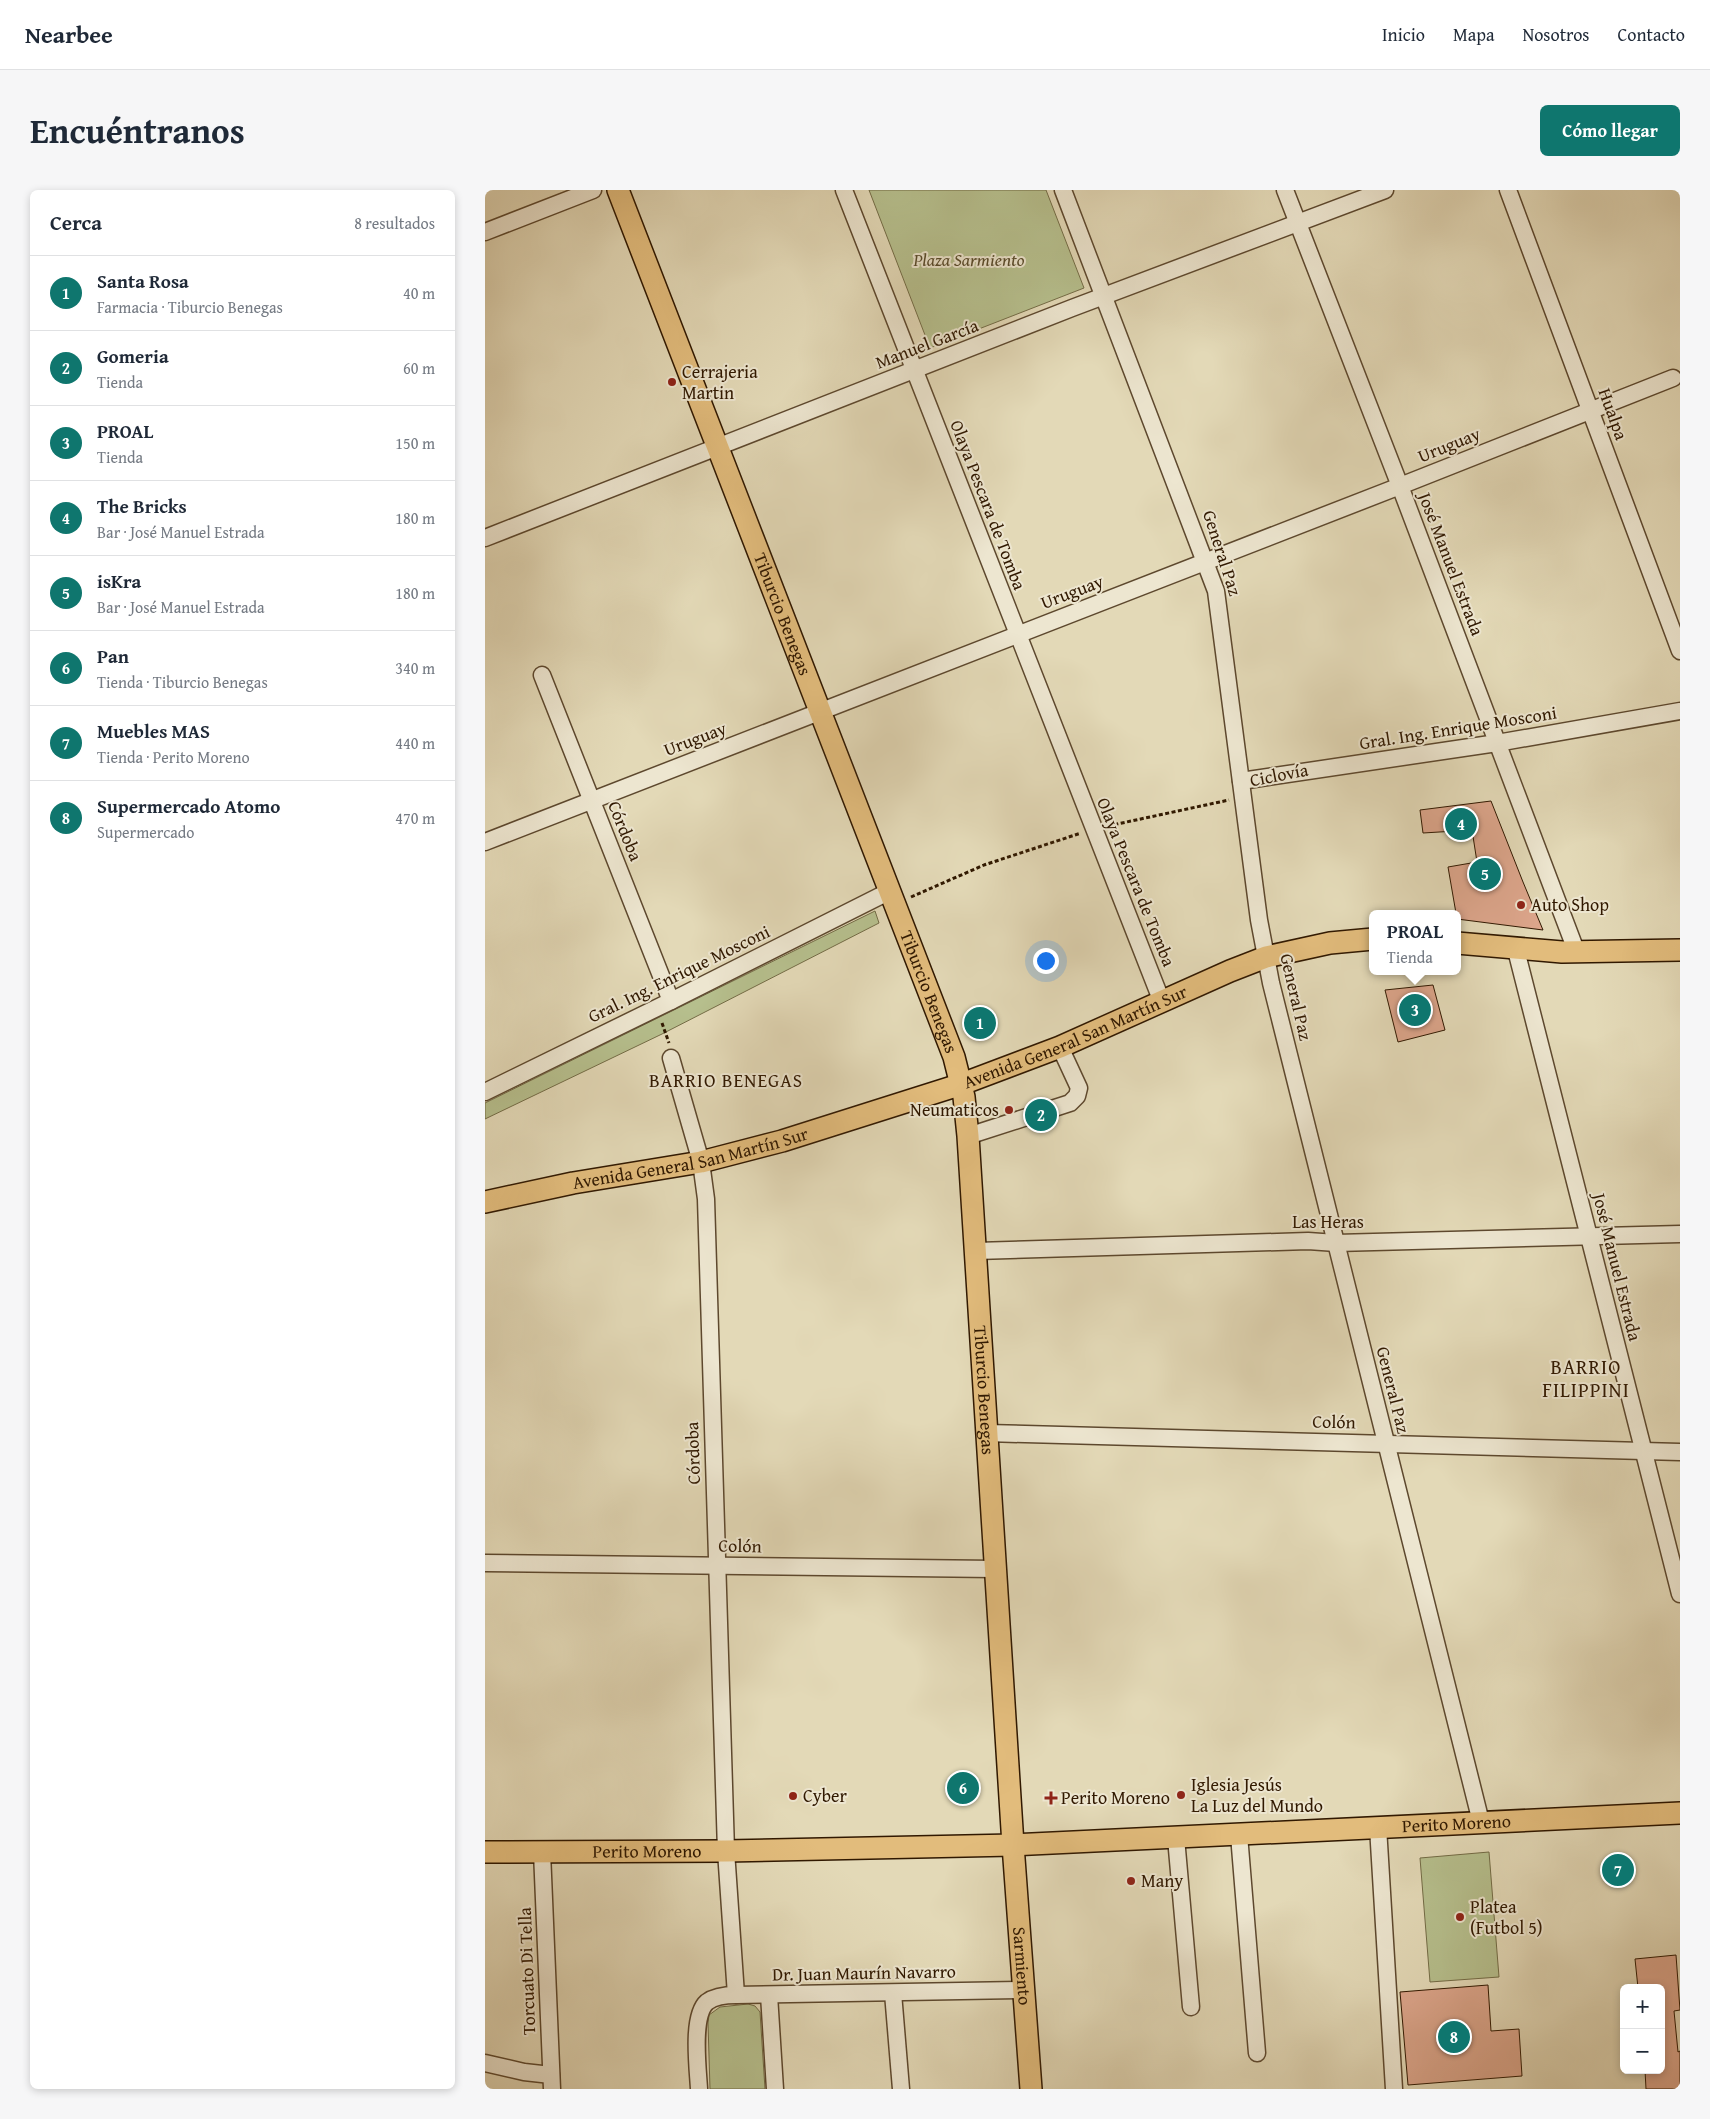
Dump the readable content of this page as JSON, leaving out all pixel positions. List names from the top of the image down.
{
  "streets": {
    "main road": [
      "Tiburcio Benegas",
      "Avenida General San Martín Sur",
      "Perito Moreno",
      "Sarmiento"
    ],
    "street": [
      "Manuel García",
      "Hualpa",
      "Uruguay",
      "Olaya Pescara de Tomba",
      "General Paz",
      "José Manuel Estrada",
      "Gral. Ing. Enrique Mosconi",
      "Córdoba",
      "Las Heras",
      "Colón",
      "Torcuato Di Tella",
      "Dr. Juan Maurín Navarro"
    ],
    "path": ["Ciclovía"]
  },
  "crossings": [
    ["Manuel García", "Olaya Pescara de Tomba"],
    ["Manuel García", "General Paz"],
    ["Manuel García", "José Manuel Estrada"],
    ["Manuel García", "Tiburcio Benegas"],
    ["Hualpa", "Uruguay"],
    ["Uruguay", "Olaya Pescara de Tomba"],
    ["Uruguay", "General Paz"],
    ["Uruguay", "José Manuel Estrada"],
    ["Uruguay", "Tiburcio Benegas"],
    ["Uruguay", "Córdoba"],
    ["Olaya Pescara de Tomba", "Ciclovía"],
    ["Olaya Pescara de Tomba", "Avenida General San Martín Sur"],
    ["General Paz", "Gral. Ing. Enrique Mosconi"],
    ["General Paz", "Ciclovía"],
    ["General Paz", "Avenida General San Martín Sur"],
    ["General Paz", "Las Heras"],
    ["General Paz", "Colón"],
    ["General Paz", "Perito Moreno"],
    ["José Manuel Estrada", "Gral. Ing. Enrique Mosconi"],
    ["José Manuel Estrada", "Las Heras"],
    ["José Manuel Estrada", "Colón"],
    ["Tiburcio Benegas", "Gral. Ing. Enrique Mosconi"],
    ["Tiburcio Benegas", "Ciclovía"],
    ["Tiburcio Benegas", "Avenida General San Martín Sur"],
    ["Tiburcio Benegas", "Las Heras"],
    ["Tiburcio Benegas", "Colón"],
    ["Tiburcio Benegas", "Perito Moreno"],
    ["Tiburcio Benegas", "Sarmiento"],
    ["Gral. Ing. Enrique Mosconi", "Ciclovía"],
    ["Gral. Ing. Enrique Mosconi", "Córdoba"],
    ["Córdoba", "Avenida General San Martín Sur"],
    ["Córdoba", "Colón"],
    ["Córdoba", "Perito Moreno"],
    ["Córdoba", "Dr. Juan Maurín Navarro"],
    ["Perito Moreno", "Sarmiento"],
    ["Perito Moreno", "Torcuato Di Tella"],
    ["Sarmiento", "Dr. Juan Maurín Navarro"]
  ],
  "districts": ["BARRIO BENEGAS", "BARRIO FILIPPINI"],
  "parks": ["Plaza Sarmiento"],
  "places": {
    "other": [
      "Cerrajeria Martin",
      "Auto Shop",
      "Neumaticos",
      "Iglesia Jesús La Luz del Mundo",
      "Cyber",
      "Many",
      "Platea (Futbol 5)"
    ],
    "health": ["Perito Moreno"]
  },
  "page": {
    "header": "Nearbee",
    "nav": [
      "Inicio",
      "Mapa",
      "Nosotros",
      "Contacto"
    ],
    "title": "Encuéntranos",
    "buttons": "Cómo llegar",
    "heading": ["Cerca", "8 resultados"],
    "list": [
      {
        "mark": "1",
        "name": "Santa Rosa",
        "note": "Farmacia · Tiburcio Benegas",
        "value": "40 m"
      },
      {
        "mark": "2",
        "name": "Gomeria",
        "note": "Tienda",
        "value": "60 m"
      },
      {
        "mark": "3",
        "name": "PROAL",
        "note": "Tienda",
        "value": "150 m"
      },
      {
        "mark": "4",
        "name": "The Bricks",
        "note": "Bar · José Manuel Estrada",
        "value": "180 m"
      },
      {
        "mark": "5",
        "name": "isKra",
        "note": "Bar · José Manuel Estrada",
        "value": "180 m"
      },
      {
        "mark": "6",
        "name": "Pan",
        "note": "Tienda · Tiburcio Benegas",
        "value": "340 m"
      },
      {
        "mark": "7",
        "name": "Muebles MAS",
        "note": "Tienda · Perito Moreno",
        "value": "440 m"
      },
      {
        "mark": "8",
        "name": "Supermercado Atomo",
        "note": "Supermercado",
        "value": "470 m"
      }
    ],
    "pins": [
      "4",
      "5",
      "3",
      "1",
      "2",
      "6",
      "7",
      "8"
    ],
    "popup": ["PROAL", "Tienda"],
    "map_buttons": ["+", "−"]
  }
}
